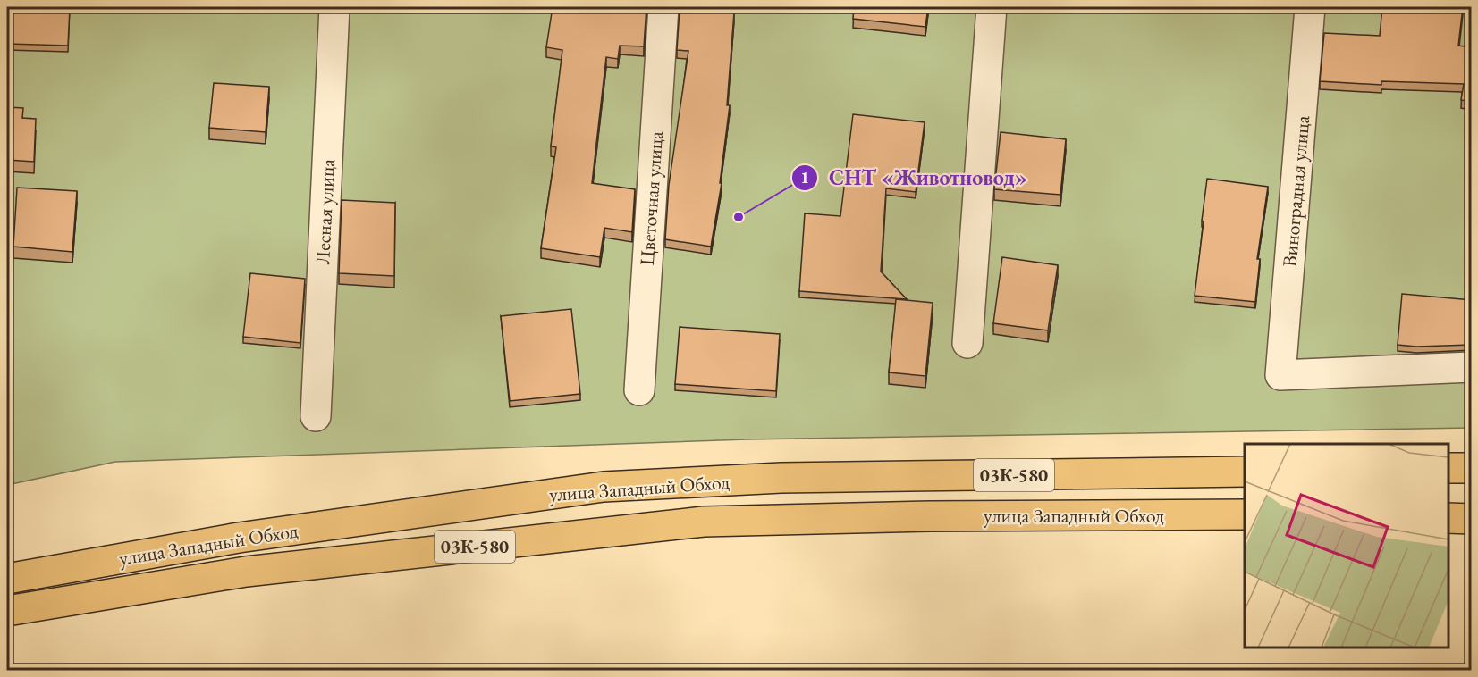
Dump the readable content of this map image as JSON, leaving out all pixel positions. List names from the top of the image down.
{
  "streets": {
    "highway": ["03К-580", "улица Западный Обход"],
    "street": ["Виноградная улица", "Цветочная улица", "Лесная улица"]
  },
  "places": ["СНТ «Животновод»"]
}
